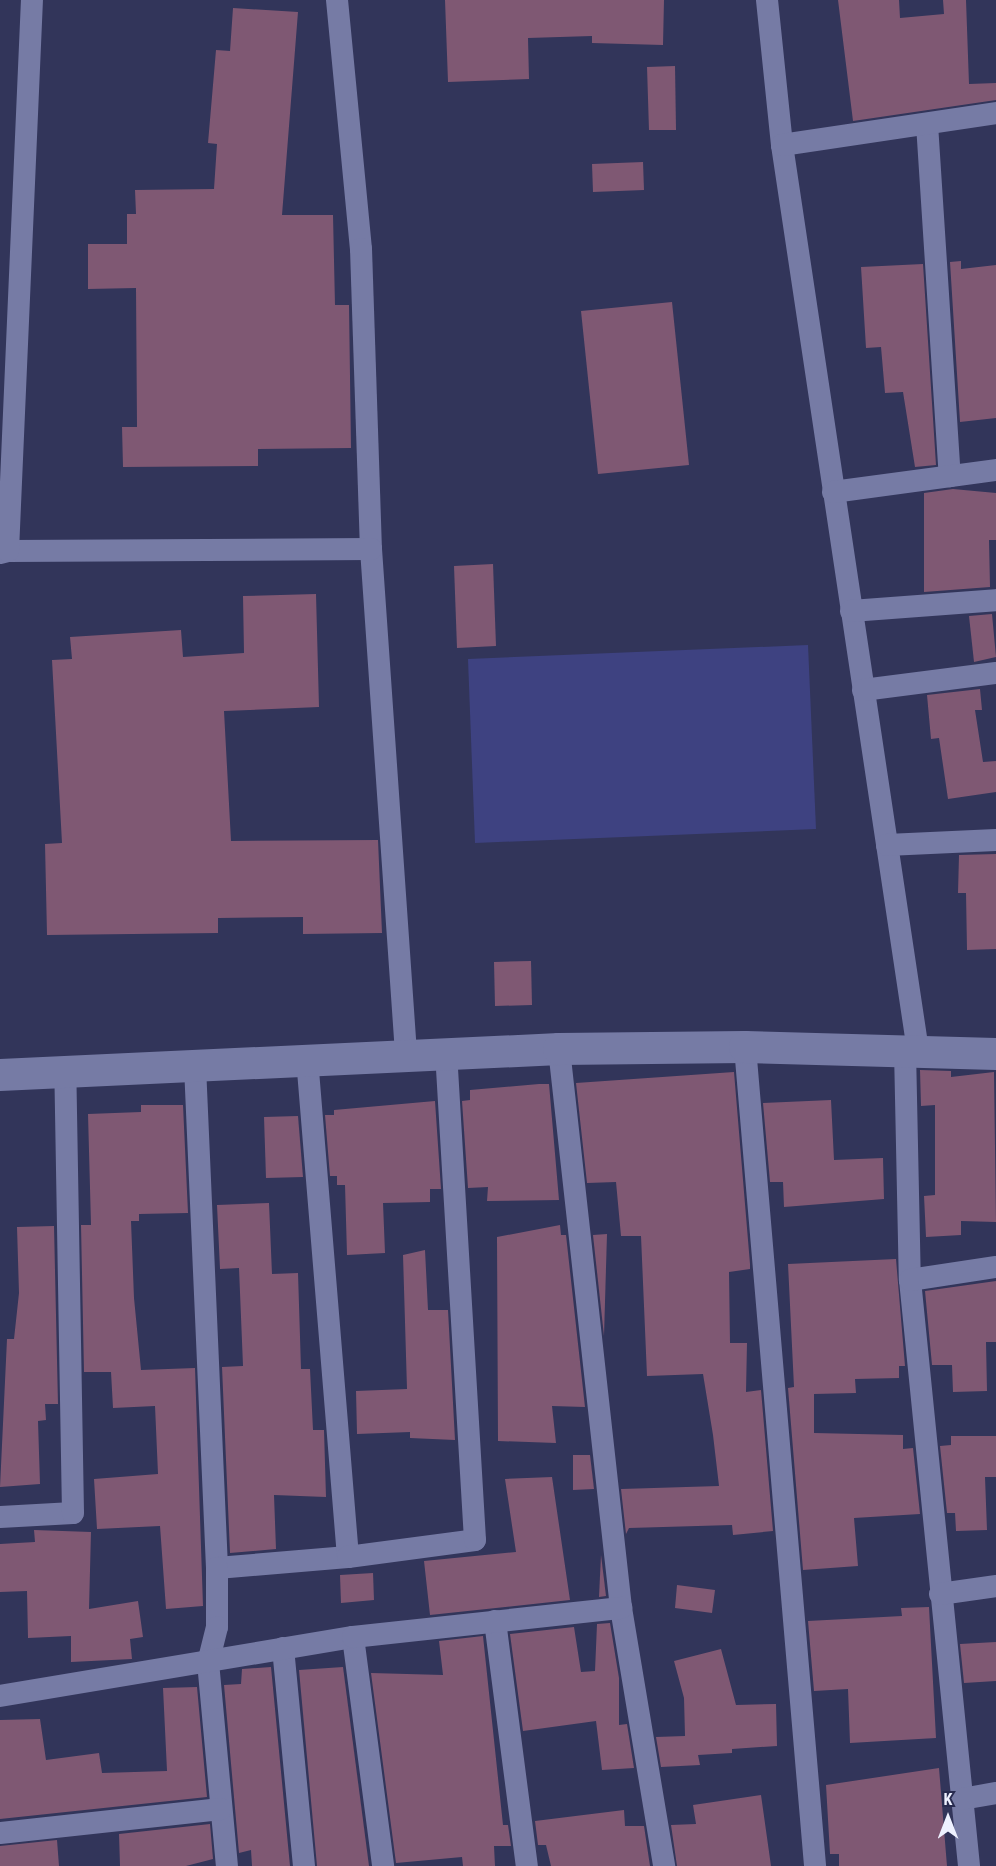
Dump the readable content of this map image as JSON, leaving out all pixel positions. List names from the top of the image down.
{
  "north": "top"
}
